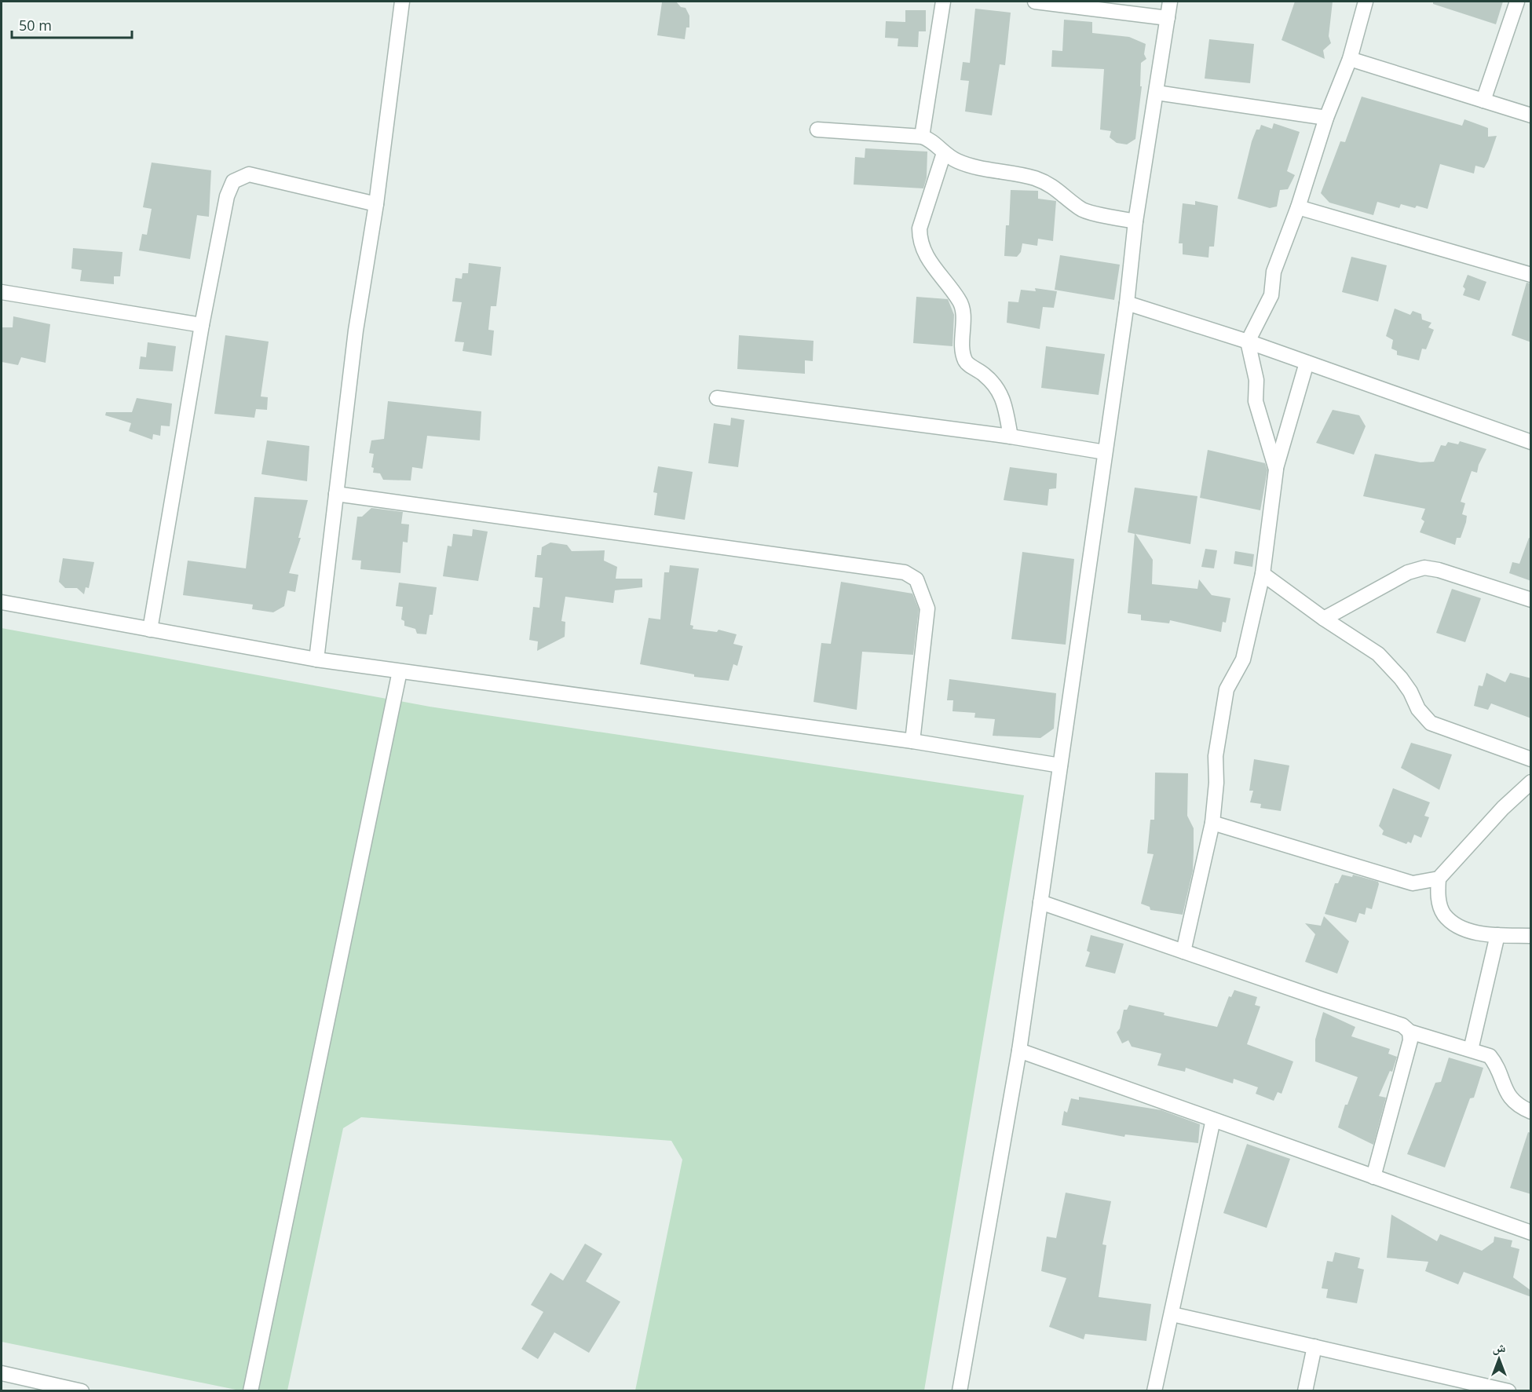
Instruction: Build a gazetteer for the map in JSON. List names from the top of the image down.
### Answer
{
  "scale_bar": "50 m",
  "north": "top"
}
